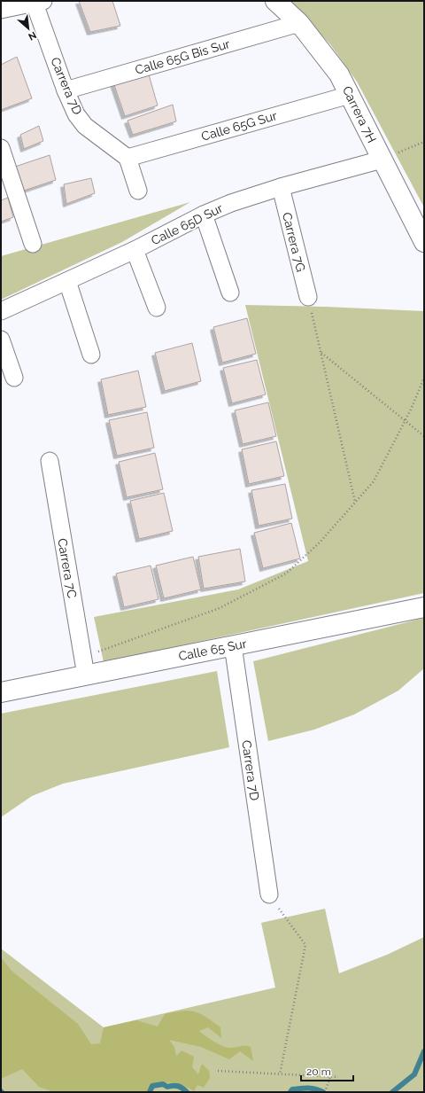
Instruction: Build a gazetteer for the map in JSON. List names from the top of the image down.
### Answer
{
  "streets": {
    "street": [
      "Calle 65G Bis Sur",
      "Carrera 7D",
      "Carrera 7H",
      "Calle 65G Sur",
      "Calle 65D Sur",
      "Carrera 7G",
      "Carrera 7C",
      "Calle 65 Sur"
    ]
  },
  "crossings": [
    ["Calle 65G Bis Sur", "Carrera 7D"],
    ["Calle 65G Bis Sur", "Carrera 7H"],
    ["Carrera 7D", "Calle 65G Sur"],
    ["Carrera 7D", "Calle 65 Sur"],
    ["Carrera 7H", "Calle 65G Sur"],
    ["Carrera 7H", "Calle 65D Sur"],
    ["Calle 65D Sur", "Carrera 7G"],
    ["Carrera 7C", "Calle 65 Sur"]
  ],
  "scale_bar": "20 m",
  "north": "bottom right"
}
